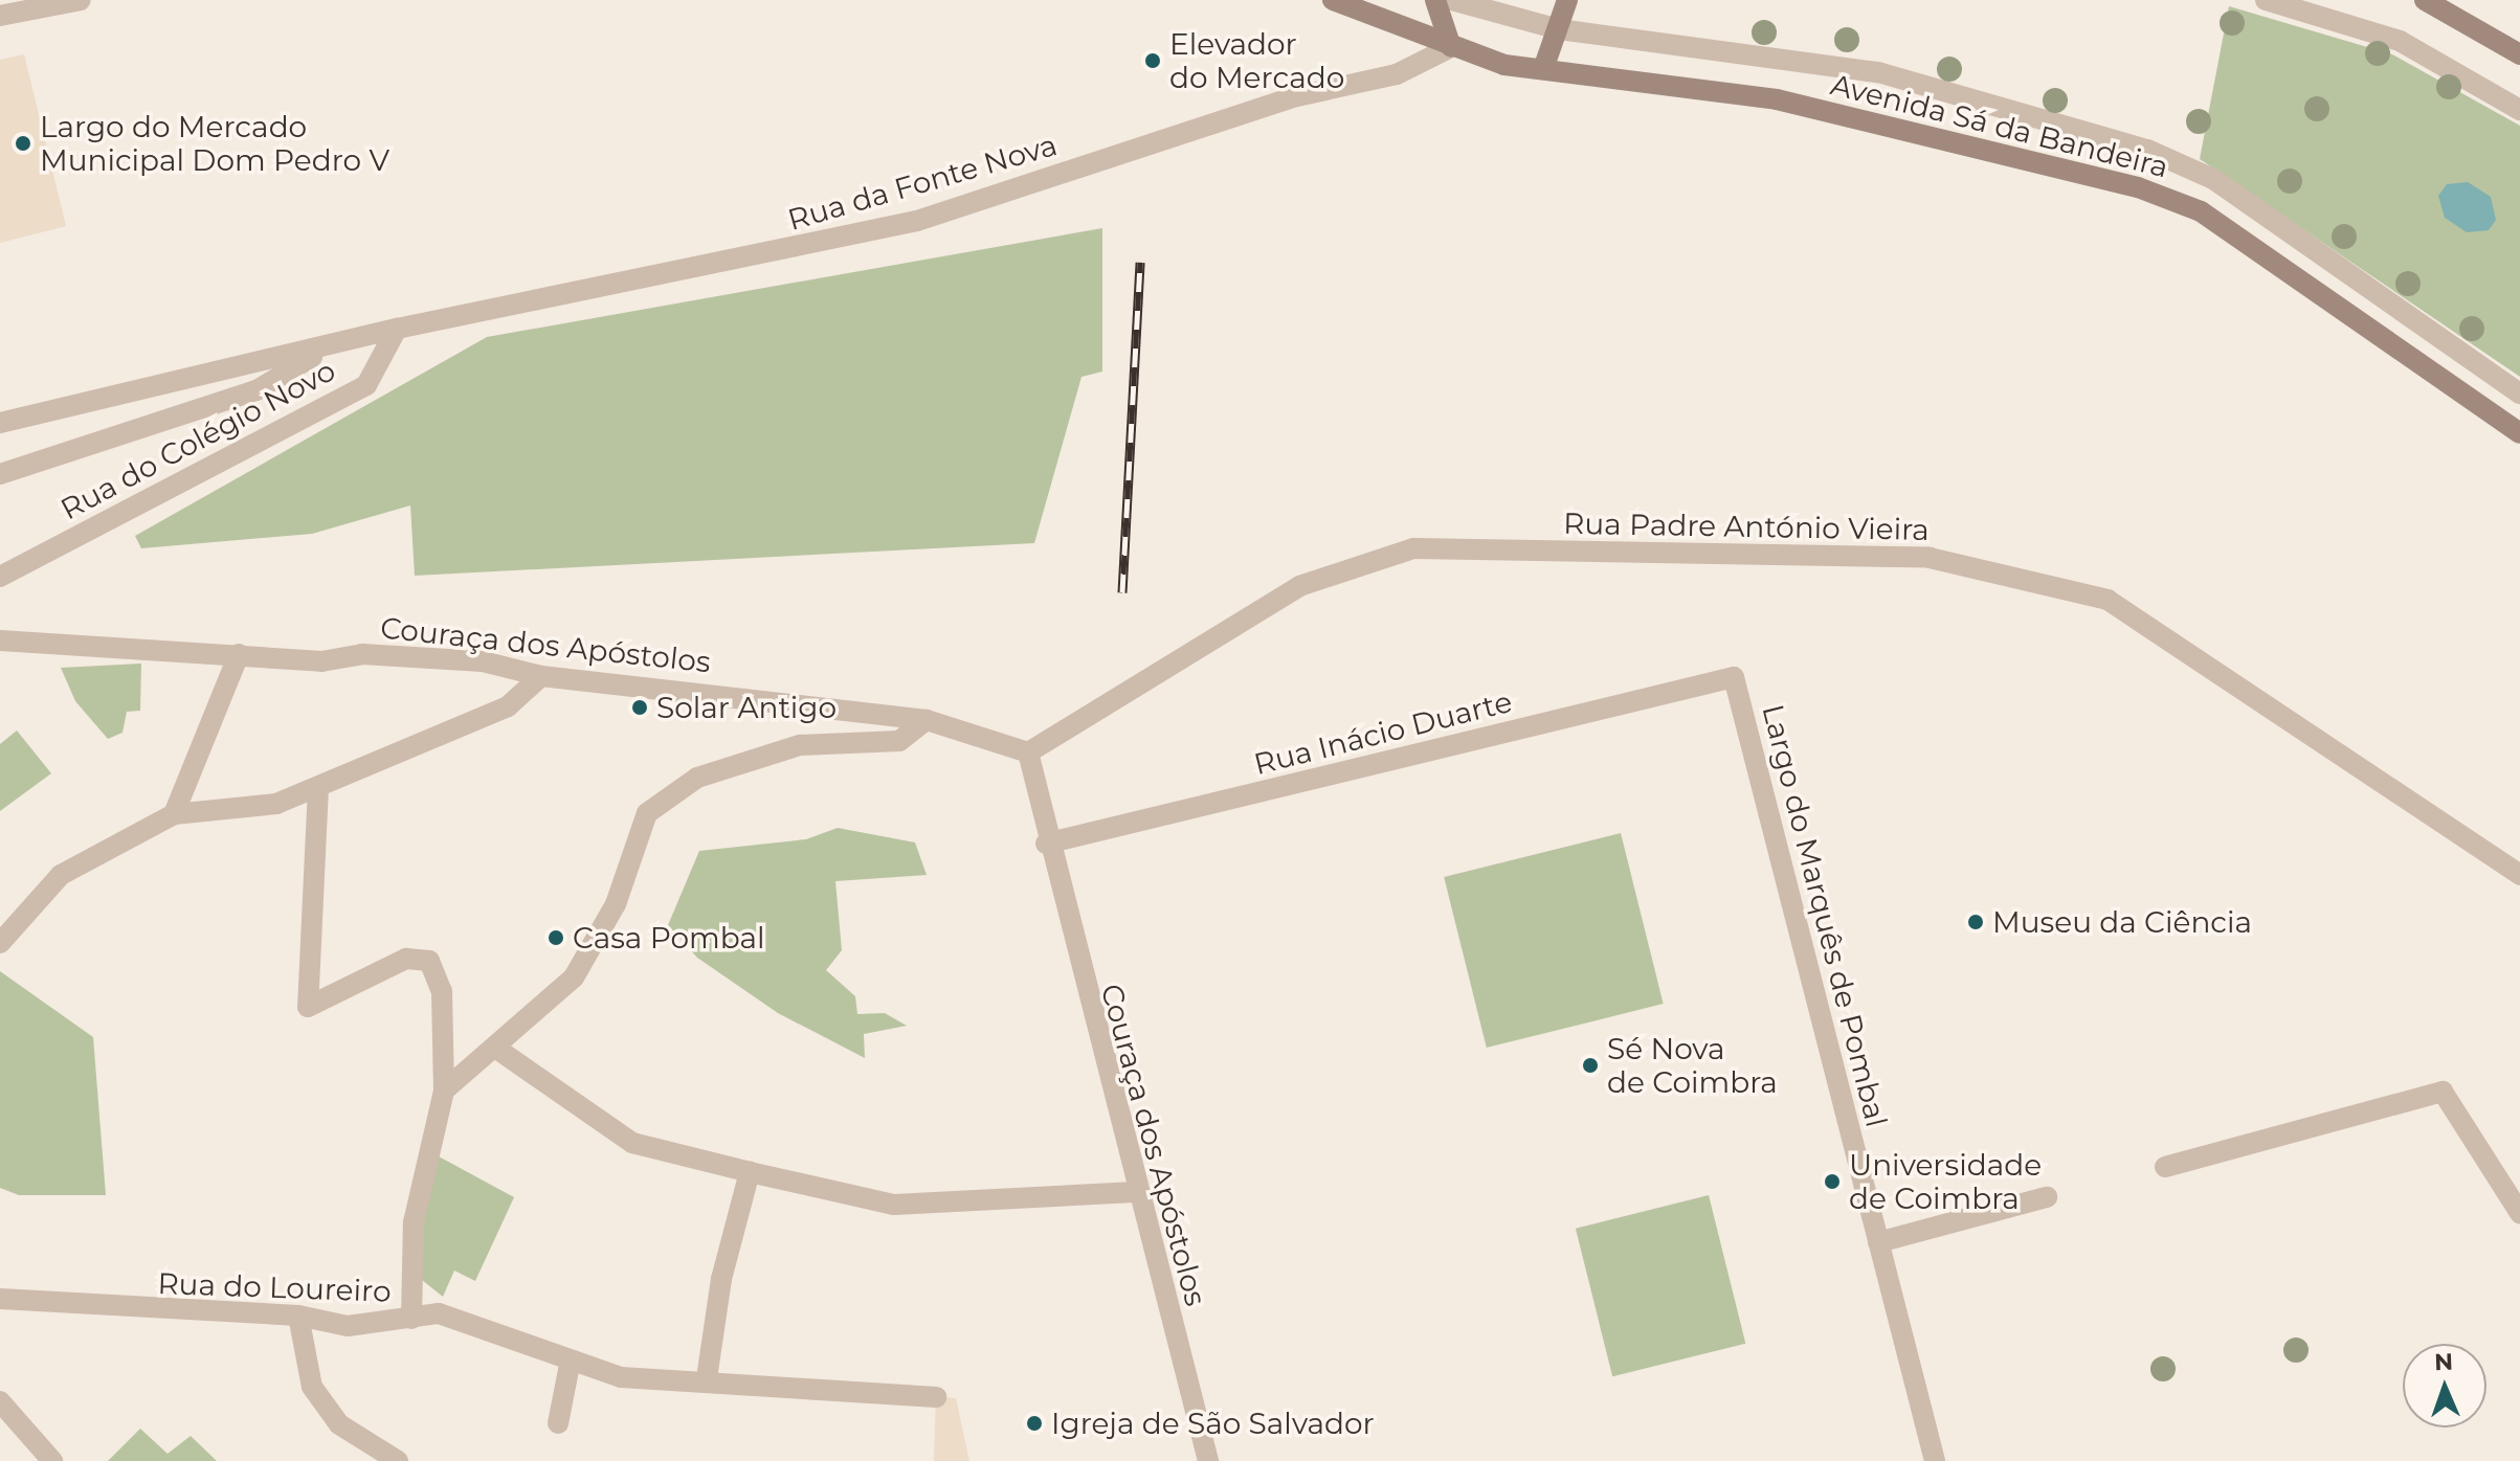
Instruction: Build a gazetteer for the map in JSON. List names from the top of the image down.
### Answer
{
  "streets": {
    "main road": ["Avenida Sá da Bandeira"],
    "street": [
      "Rua da Fonte Nova",
      "Rua do Colégio Novo",
      "Rua Padre António Vieira",
      "Couraça dos Apóstolos",
      "Rua Inácio Duarte",
      "Largo do Marquês de Pombal",
      "Rua do Loureiro"
    ]
  },
  "crossings": [
    ["Avenida Sá da Bandeira", "Rua da Fonte Nova"],
    ["Rua da Fonte Nova", "Rua do Colégio Novo"],
    ["Rua Padre António Vieira", "Couraça dos Apóstolos"],
    ["Couraça dos Apóstolos", "Rua Inácio Duarte"],
    ["Rua Inácio Duarte", "Largo do Marquês de Pombal"]
  ],
  "places": [
    "Elevador do Mercado",
    "Largo do Mercado Municipal Dom Pedro V",
    "Solar Antigo",
    "Museu da Ciência",
    "Casa Pombal",
    "Sé Nova de Coimbra",
    "Universidade de Coimbra",
    "Igreja de São Salvador"
  ],
  "north": "top"
}
